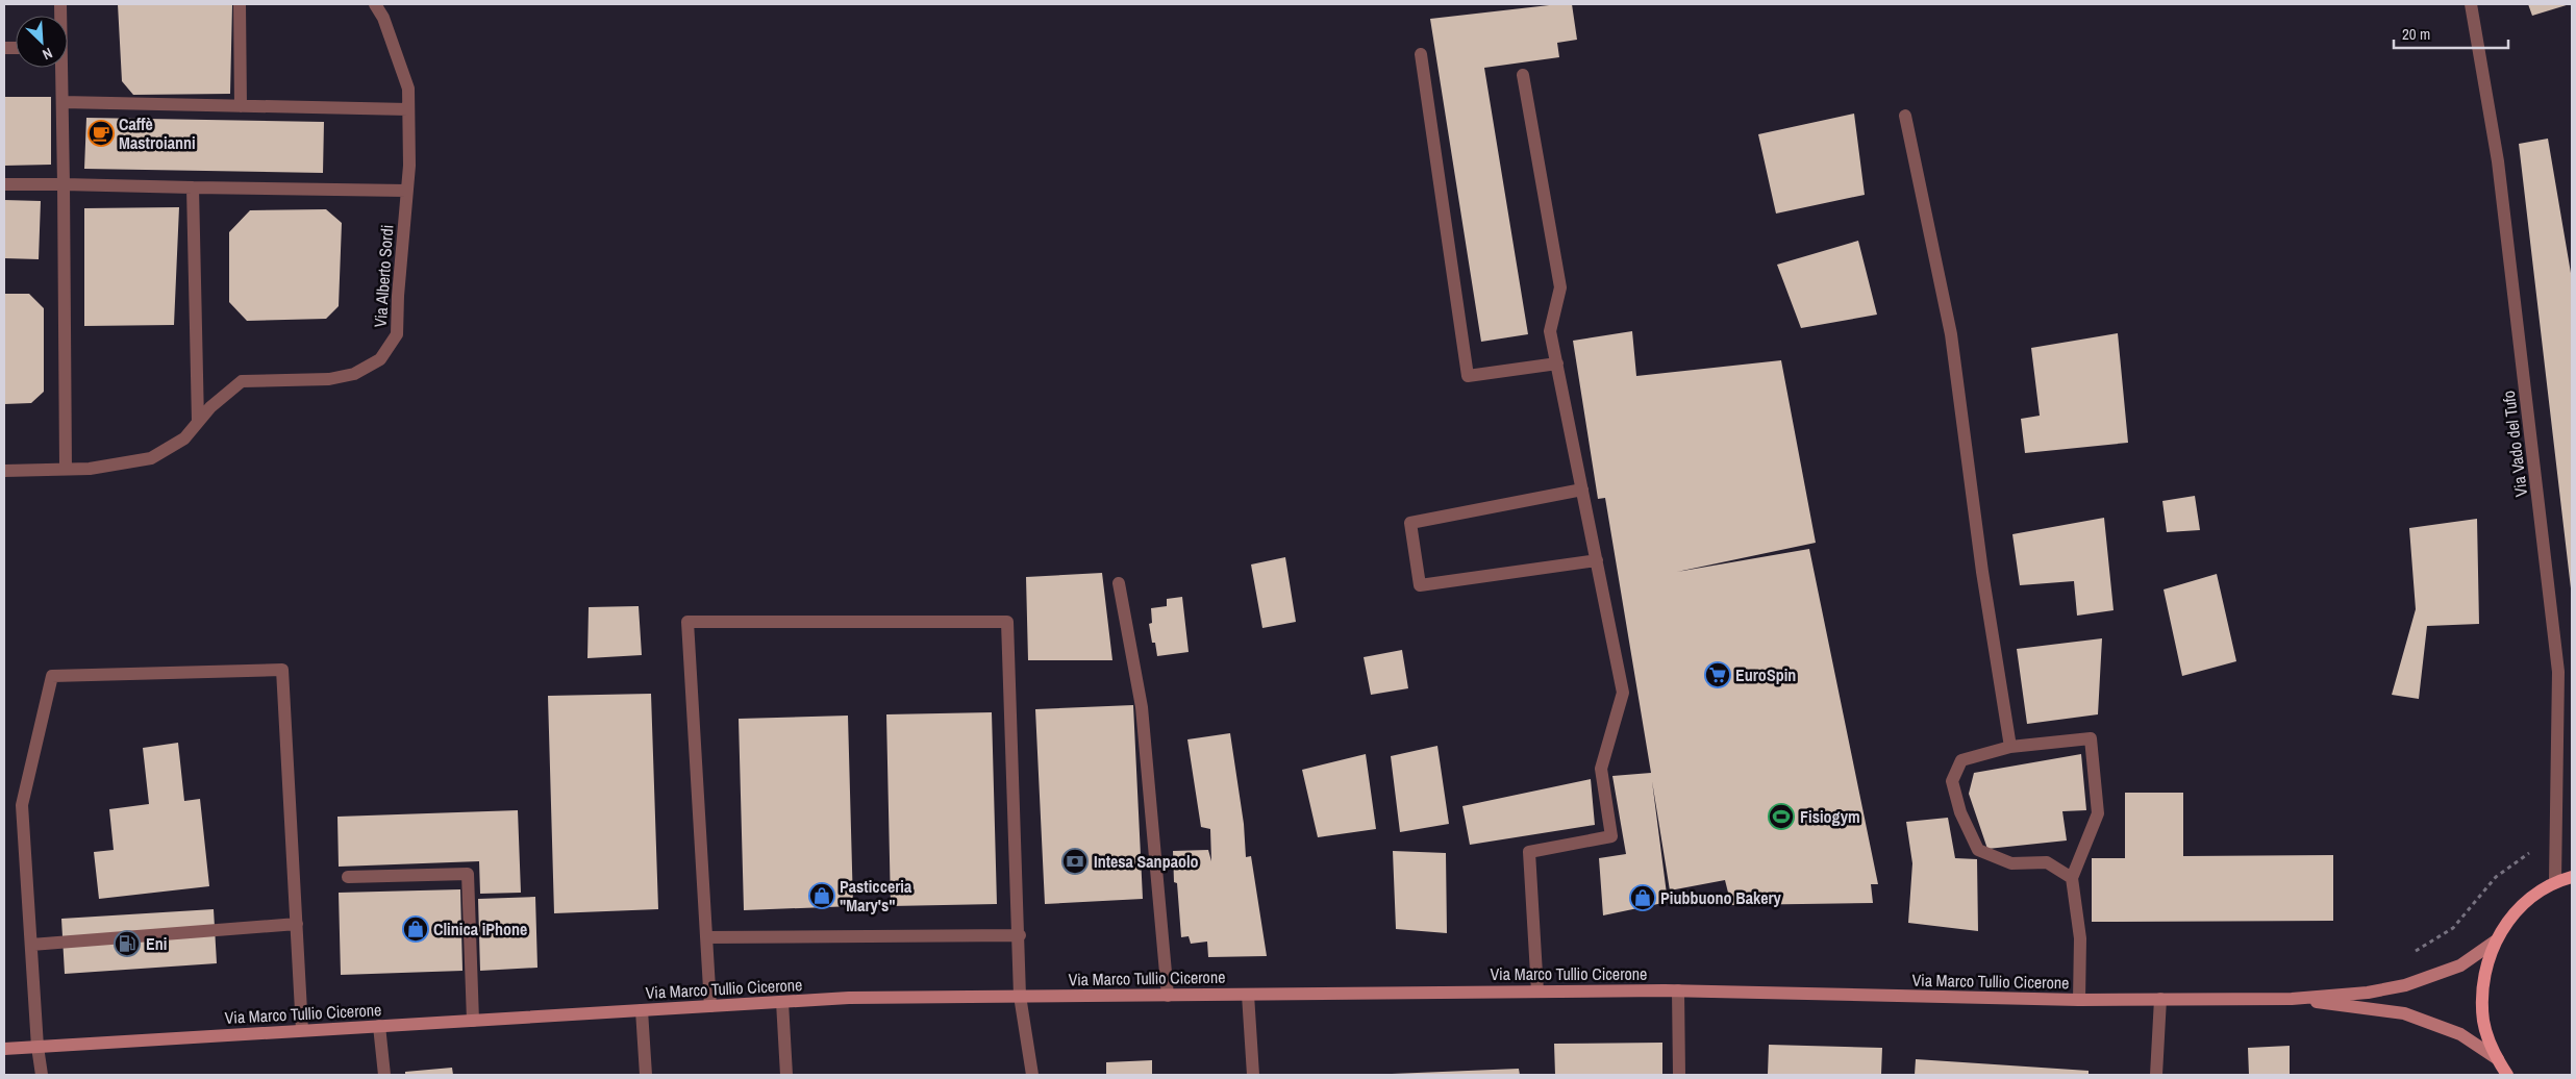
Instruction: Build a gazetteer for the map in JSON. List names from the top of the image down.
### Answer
{
  "streets": {
    "main road": ["Via Marco Tullio Cicerone"],
    "street": ["Via Alberto Sordi", "Via Vado del Tufo"]
  },
  "places": {
    "cafe": ["Caffè Mastroianni"],
    "supermarket": ["EuroSpin"],
    "sports": ["Fisiogym"],
    "bank": ["Intesa Sanpaolo"],
    "shop": ["Pasticceria \"Mary's\"", "Piubbuono Bakery", "Clinica iPhone"],
    "fuel station": ["Eni"]
  },
  "scale_bar": "20 m",
  "north": "bottom right"
}
